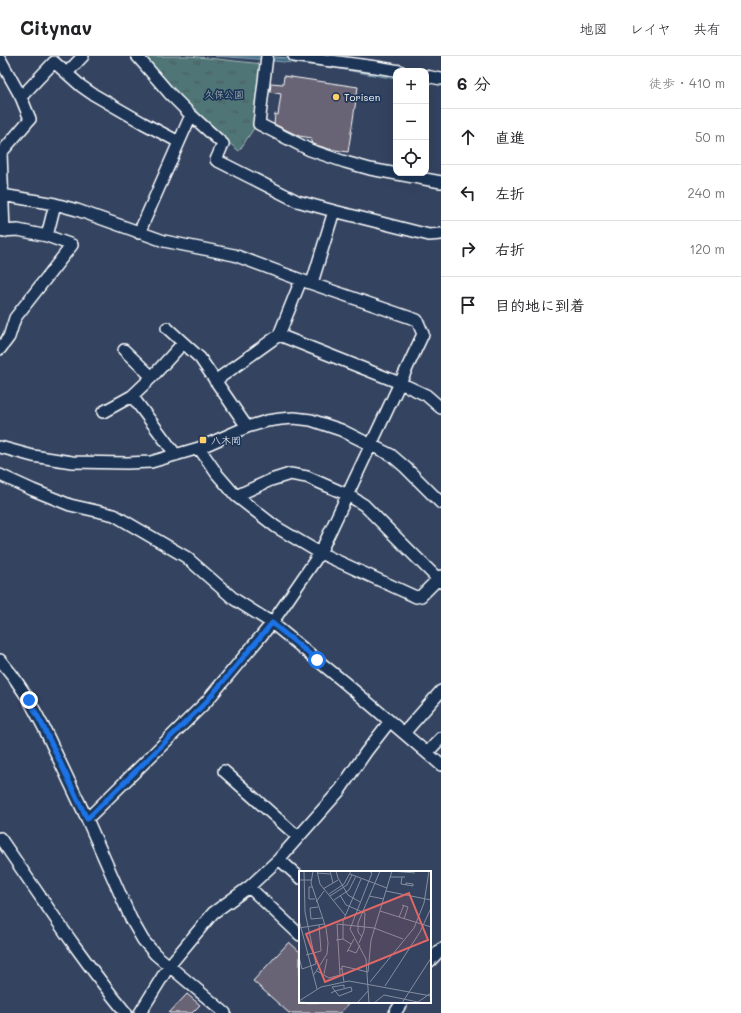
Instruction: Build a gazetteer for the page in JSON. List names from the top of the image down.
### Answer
{
  "parks": ["久保公園"],
  "places": {
    "other": ["Torisen"],
    "transit": ["八木岡"]
  },
  "page": {
    "header": "Citynav",
    "nav": ["地図", "レイヤ", "共有"],
    "heading": ["6 分", "徒歩 · 410 m"],
    "map_buttons": ["+", "−"],
    "list": [
      ["直進", "50 m"],
      ["左折", "240 m"],
      ["右折", "120 m"],
      "目的地に到着"
    ]
  }
}
